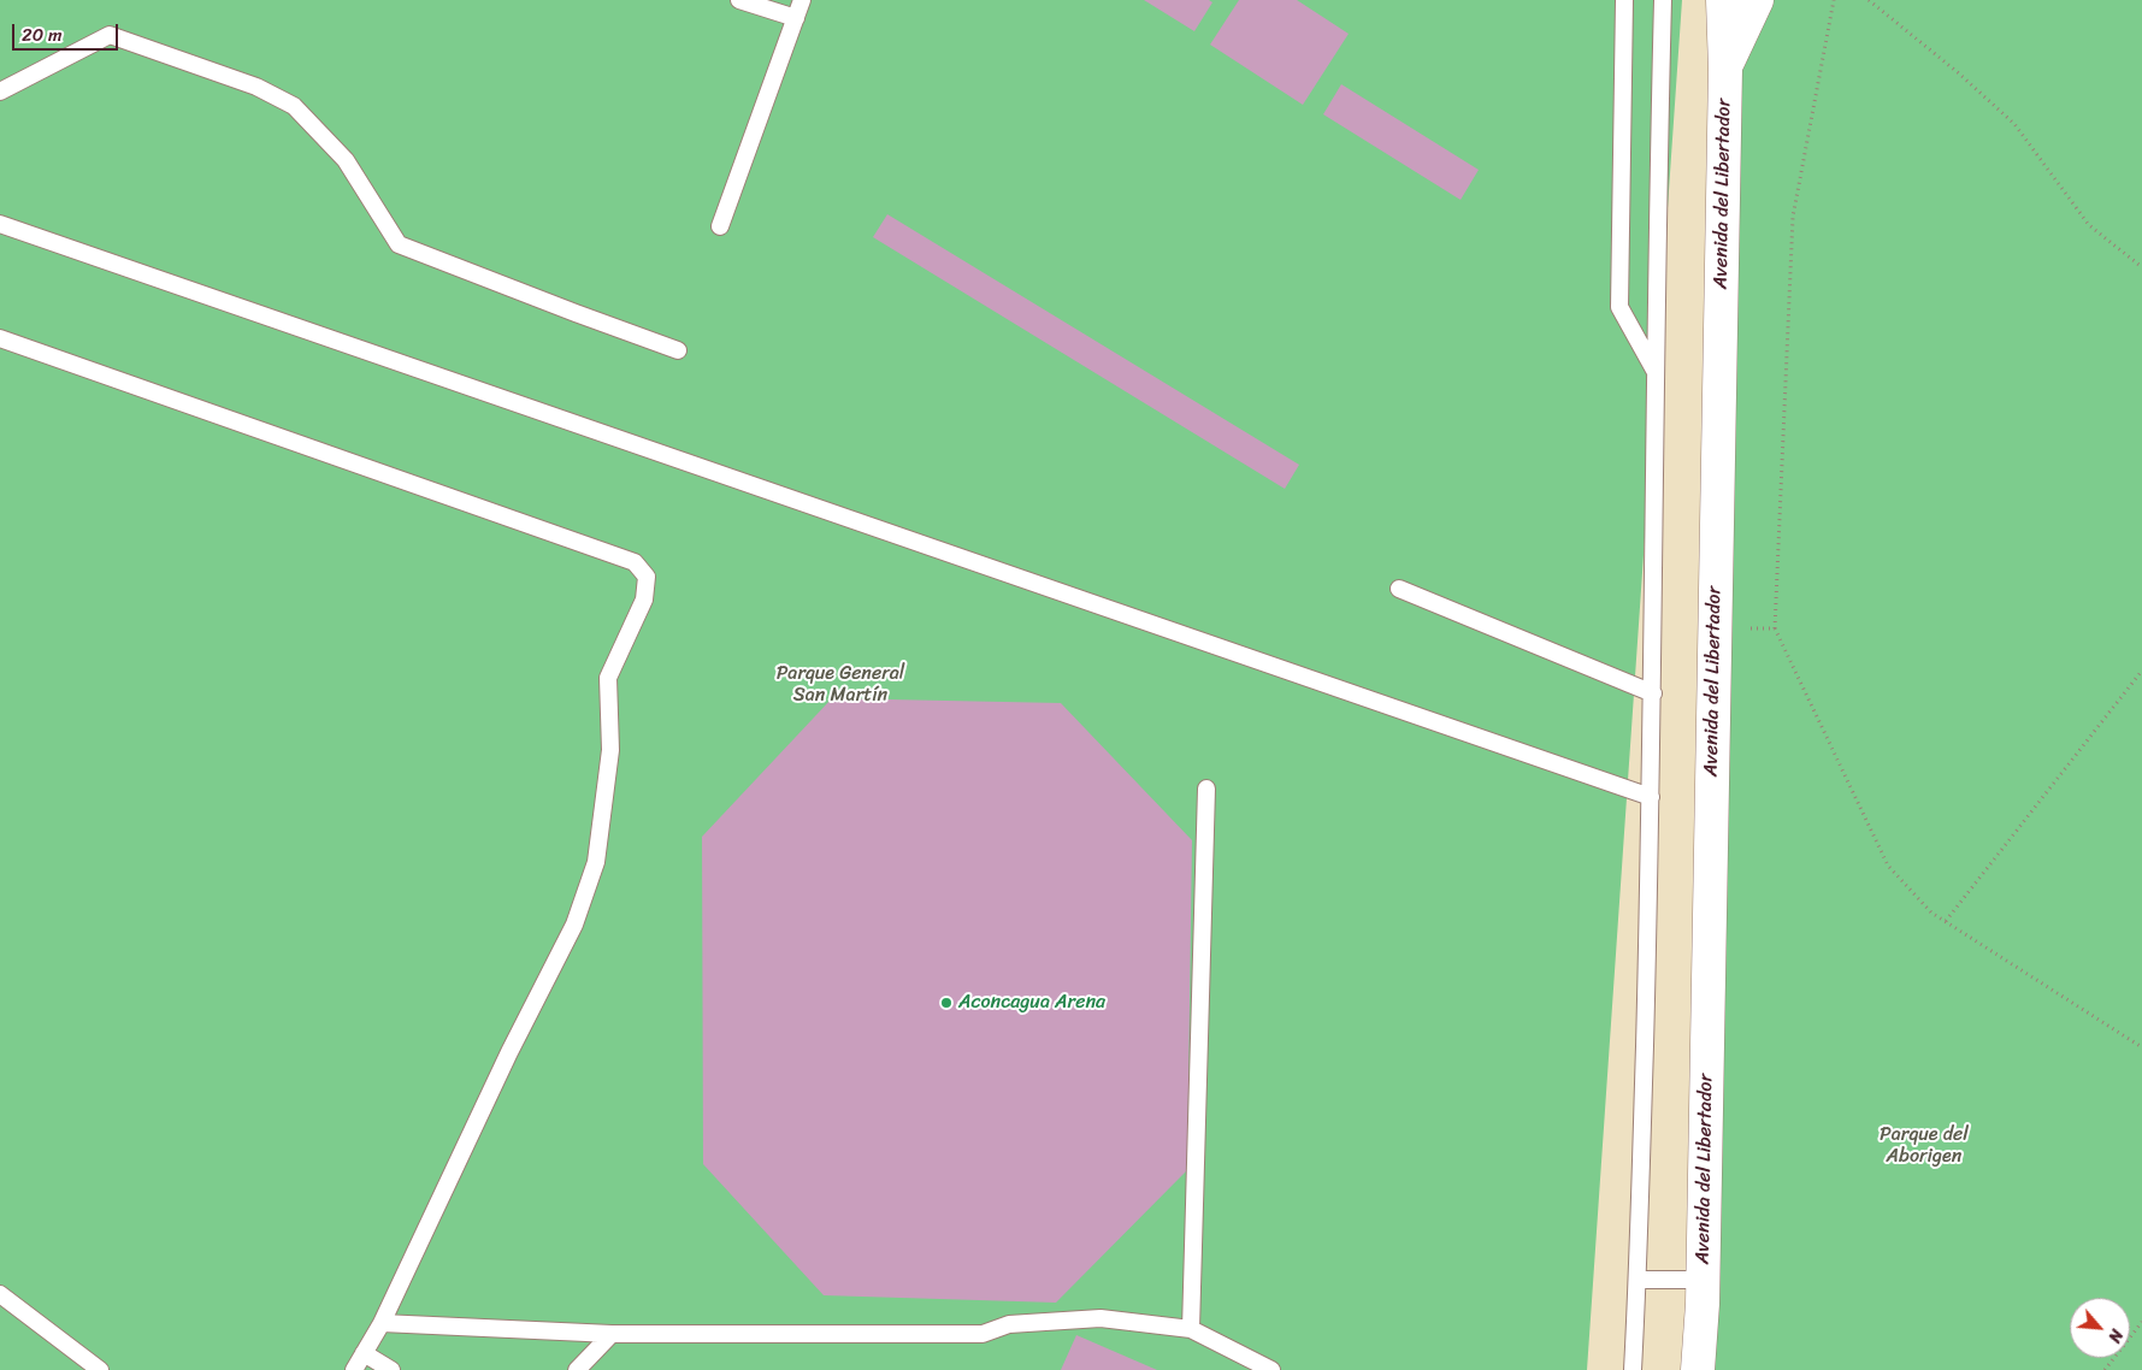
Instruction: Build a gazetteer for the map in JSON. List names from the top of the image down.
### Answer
{
  "streets": {
    "main road": ["Avenida del Libertador"]
  },
  "parks": ["Parque General San Martín", "Parque del Aborigen"],
  "places": ["Aconcagua Arena"],
  "scale_bar": "20 m",
  "north": "bottom right"
}
